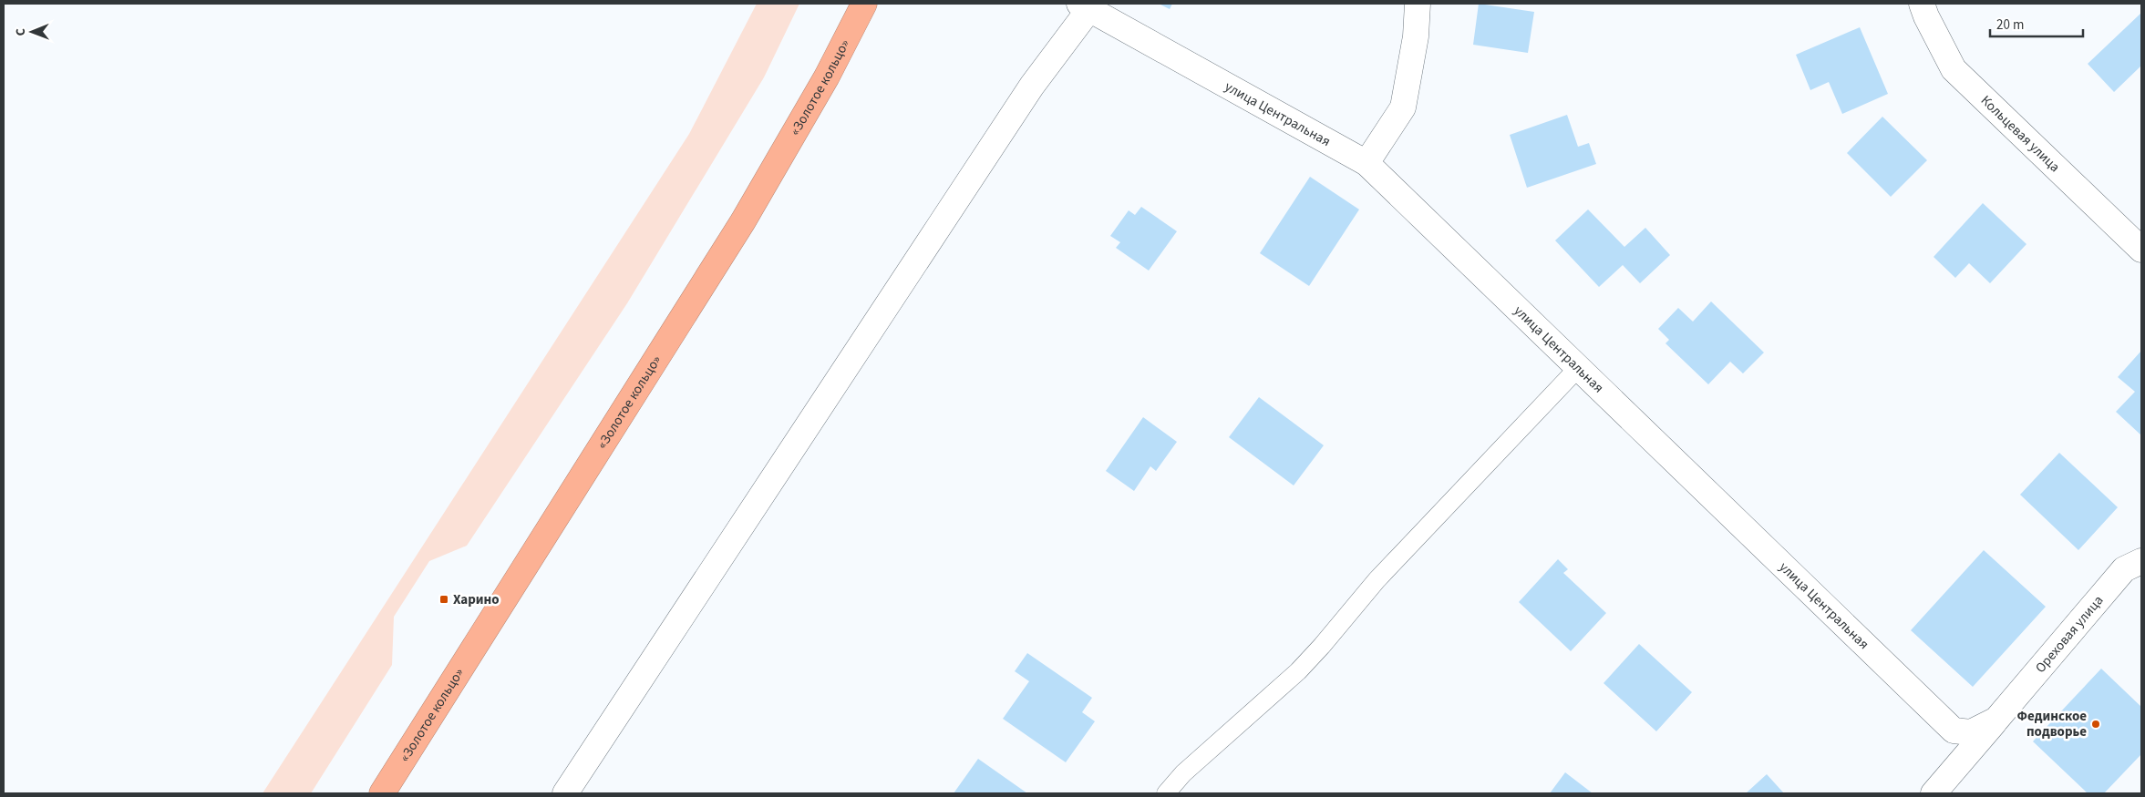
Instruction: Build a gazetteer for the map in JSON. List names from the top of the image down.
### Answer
{
  "streets": {
    "highway": ["«Золотое кольцо»"],
    "street": ["улица Центральная", "Кольцевая улица", "Ореховая улица"]
  },
  "crossings": [
    ["улица Центральная", "Ореховая улица"]
  ],
  "places": {
    "transit": ["Харино"],
    "other": ["Фединское подворье"]
  },
  "scale_bar": "20 m",
  "north": "left"
}
